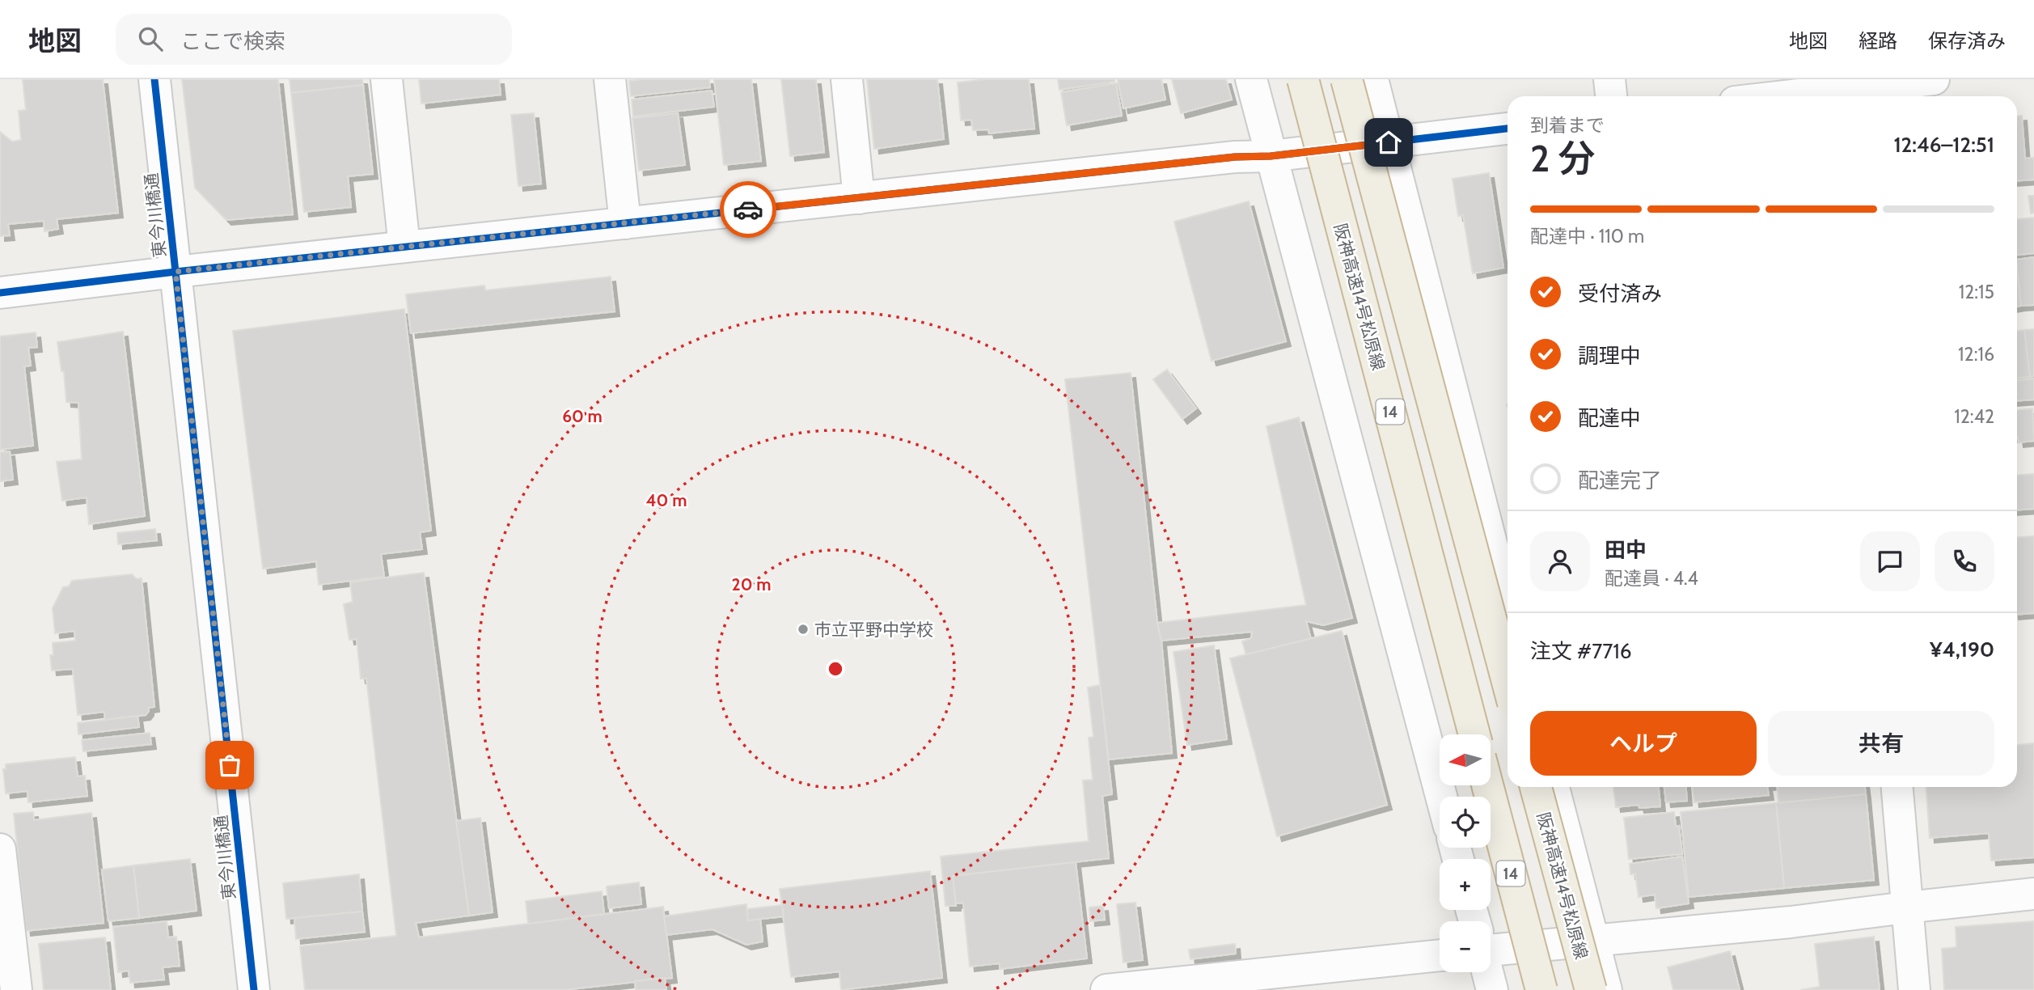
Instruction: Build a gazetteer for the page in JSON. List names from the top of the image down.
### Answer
{
  "streets": {
    "highway": ["阪神高速14号松原線", "14"],
    "street": ["東今川橋通"]
  },
  "places": ["市立平野中学校"],
  "north": "left",
  "page": {
    "header": "地図",
    "search": "ここで検索",
    "nav": ["地図", "経路", "保存済み"],
    "heading": ["2 分", "到着まで", "12:46–12:51"],
    "panel": [
      "田中",
      "配達員 · 4.4",
      "注文 #7716",
      "¥4,190"
    ],
    "bar": "配達中 · 110 m",
    "list": [
      ["受付済み", "12:15"],
      ["調理中", "12:16"],
      ["配達中", "12:42"],
      "配達完了"
    ],
    "buttons": ["ヘルプ", "共有"],
    "map_buttons": ["+", "−"]
  },
  "rings": ["60 m", "40 m", "20 m"]
}
